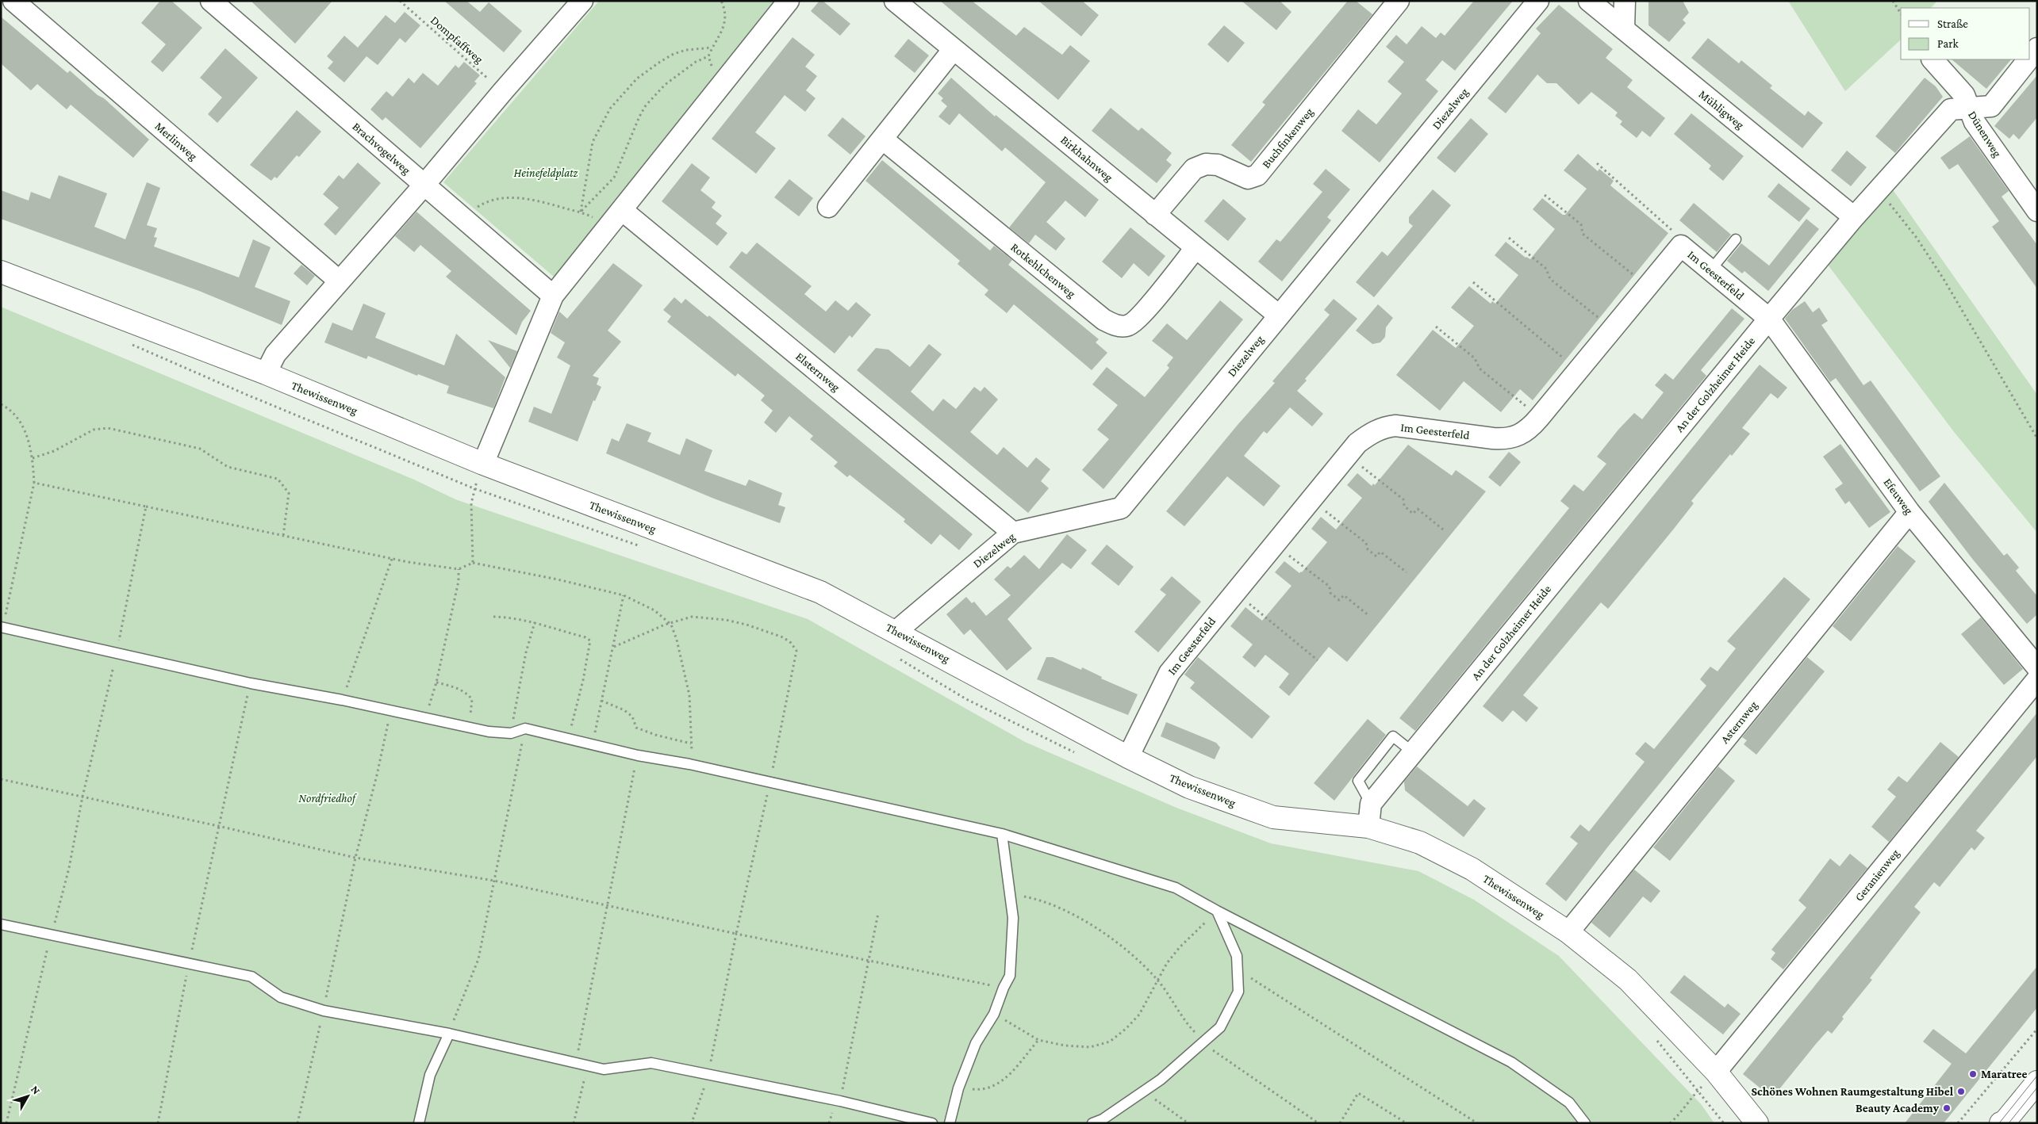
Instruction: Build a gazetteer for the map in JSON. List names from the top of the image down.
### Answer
{
  "streets": {
    "street": [
      "Diezelweg",
      "Mühligweg",
      "Dünenweg",
      "Buchfinkenweg",
      "Merlinweg",
      "Brachvogelweg",
      "Birkhahnweg",
      "Rotkehlchenweg",
      "Im Geesterfeld",
      "Elsternweg",
      "An der Golzheimer Heide",
      "Thewissenweg",
      "Efeuweg",
      "Asternweg",
      "Geranienweg"
    ],
    "path": ["Dompfaffweg"]
  },
  "crossings": [
    ["Diezelweg", "Birkhahnweg"],
    ["Diezelweg", "Elsternweg"],
    ["Diezelweg", "Thewissenweg"],
    ["Mühligweg", "An der Golzheimer Heide"],
    ["Dünenweg", "An der Golzheimer Heide"],
    ["Buchfinkenweg", "Birkhahnweg"],
    ["Birkhahnweg", "Rotkehlchenweg"],
    ["Im Geesterfeld", "An der Golzheimer Heide"],
    ["Im Geesterfeld", "Thewissenweg"],
    ["Im Geesterfeld", "Efeuweg"],
    ["An der Golzheimer Heide", "Thewissenweg"],
    ["An der Golzheimer Heide", "Efeuweg"],
    ["Thewissenweg", "Asternweg"],
    ["Thewissenweg", "Geranienweg"],
    ["Efeuweg", "Asternweg"]
  ],
  "parks": ["Heinefeldplatz", "Nordfriedhof"],
  "places": ["Maratree", "Schönes Wohnen Raumgestaltung Hibel", "Beauty Academy"],
  "legend": ["Straße", "Park"],
  "north": "top right"
}
